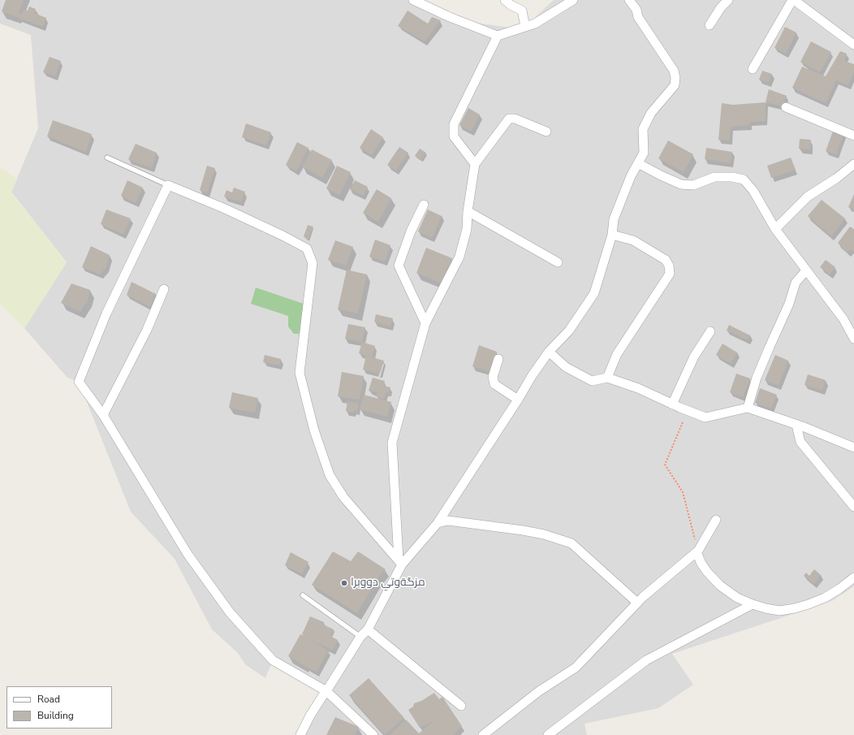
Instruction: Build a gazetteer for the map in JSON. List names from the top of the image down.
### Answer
{
  "places": ["مزگةوتي دووبرا"],
  "legend": ["Road", "Building"]
}
